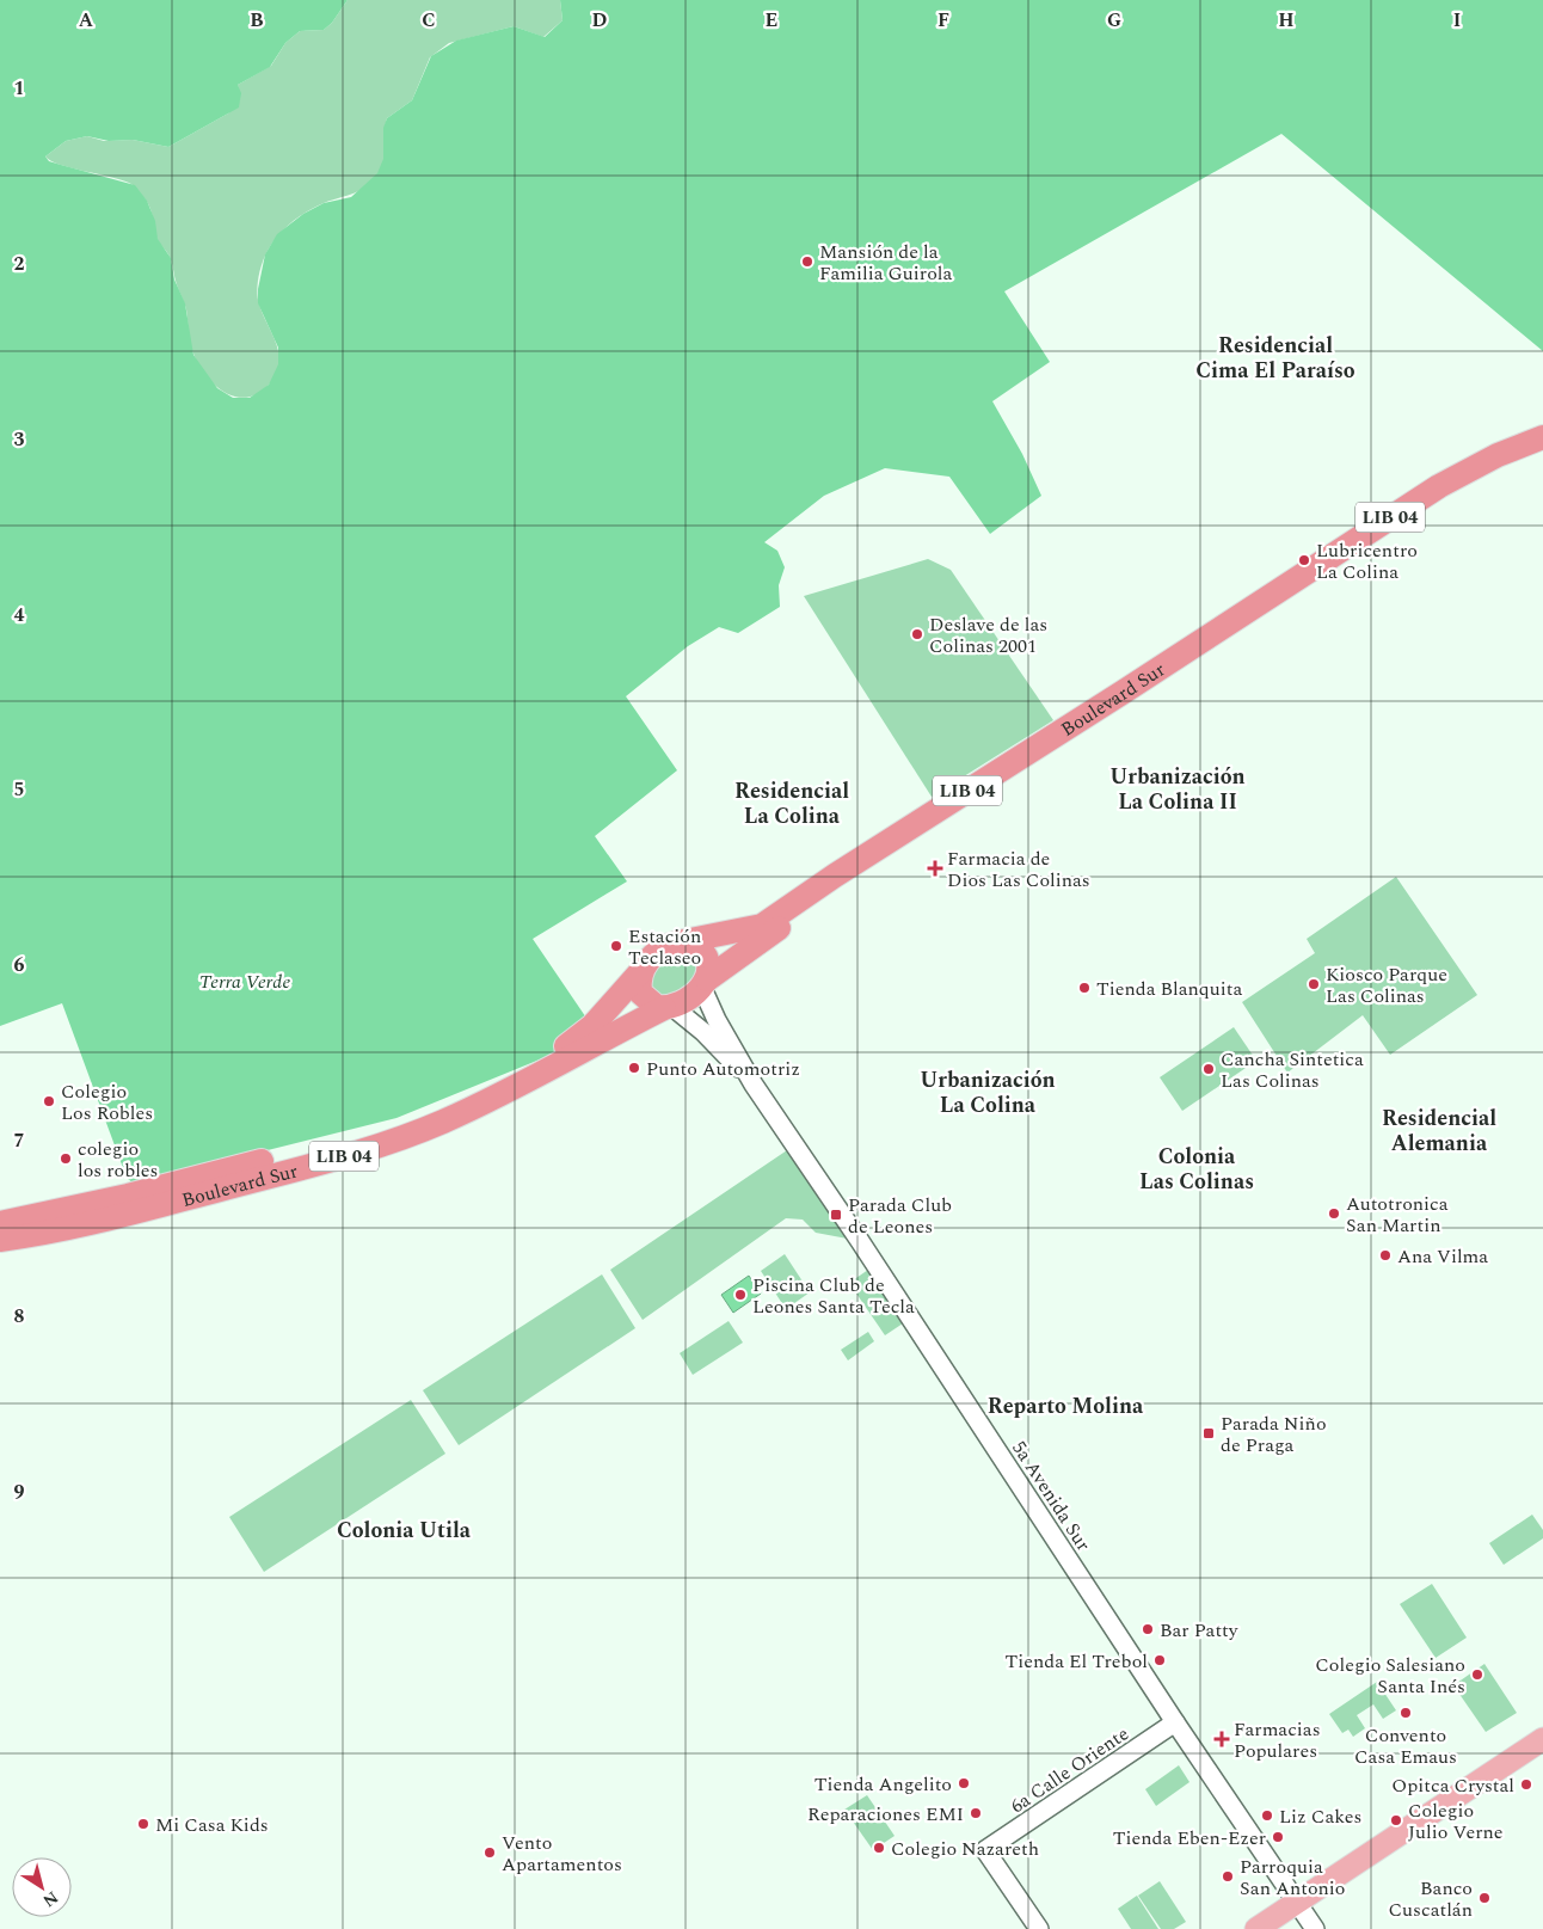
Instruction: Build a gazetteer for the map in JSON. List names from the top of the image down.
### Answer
{
  "streets": {
    "highway": ["LIB 04", "Boulevard Sur"],
    "street": ["5a Avenida Sur", "6a Calle Oriente"]
  },
  "crossings": [
    ["LIB 04", "Boulevard Sur"],
    ["LIB 04", "5a Avenida Sur"],
    ["Boulevard Sur", "5a Avenida Sur"],
    ["5a Avenida Sur", "6a Calle Oriente"]
  ],
  "districts": [
    "Residencial Cima El Paraíso",
    "Urbanización La Colina II",
    "Residencial La Colina",
    "Urbanización La Colina",
    "Residencial Alemania",
    "Colonia Las Colinas",
    "Reparto Molina",
    "Colonia Utila"
  ],
  "parks": ["Terra Verde"],
  "places": {
    "other": [
      "Mansión de la Familia Guirola",
      "Lubricentro La Colina",
      "Deslave de las Colinas 2001",
      "Estación Teclaseo",
      "Kiosco Parque Las Colinas",
      "Tienda Blanquita",
      "Punto Automotriz",
      "Cancha Sintetica Las Colinas",
      "Colegio Los Robles",
      "colegio los robles",
      "Autotronica San Martin",
      "Ana Vilma",
      "Piscina Club de Leones Santa Tecla",
      "Bar Patty",
      "Tienda El Trebol",
      "Colegio Salesiano Santa Inés",
      "Convento Casa Emaus",
      "Tienda Angelito",
      "Opitca Crystal",
      "Reparaciones EMI",
      "Liz Cakes",
      "Colegio Julio Verne",
      "Mi Casa Kids",
      "Tienda Eben-Ezer",
      "Colegio Nazareth",
      "Vento Apartamentos",
      "Parroquia San Antonio",
      "Banco Cuscatlán"
    ],
    "health": ["Farmacia de Dios Las Colinas", "Farmacias Populares"],
    "transit": ["Parada Club de Leones", "Parada Niño de Praga"]
  },
  "north": "bottom right",
  "grid": {
    "columns": [
      "A",
      "B",
      "C",
      "D",
      "E",
      "F",
      "G",
      "H",
      "I"
    ],
    "rows": [
      "1",
      "2",
      "3",
      "4",
      "5",
      "6",
      "7",
      "8",
      "9"
    ]
  }
}
